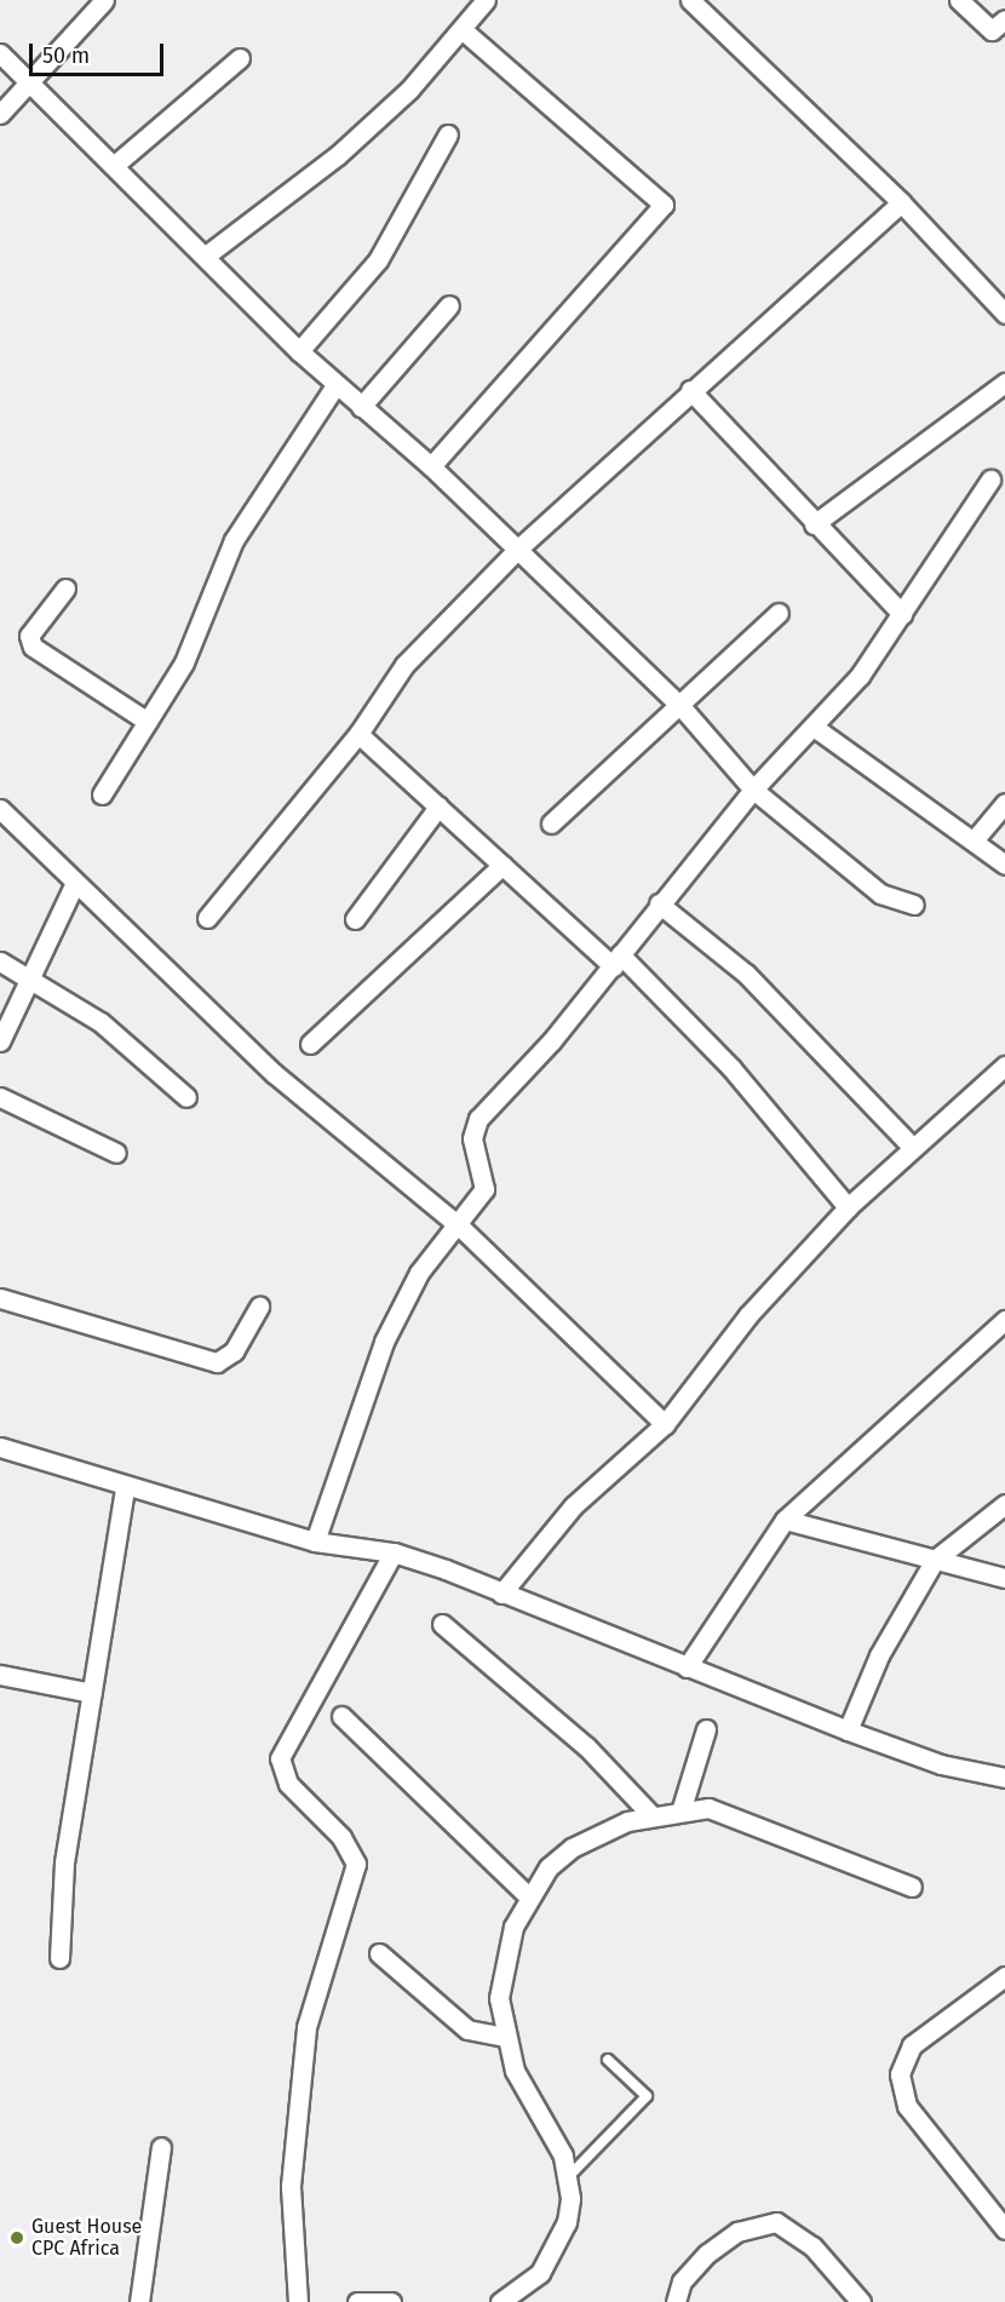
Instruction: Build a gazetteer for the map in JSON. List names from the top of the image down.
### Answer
{
  "places": ["Guest House CPC Africa"],
  "scale_bar": "50 m"
}
